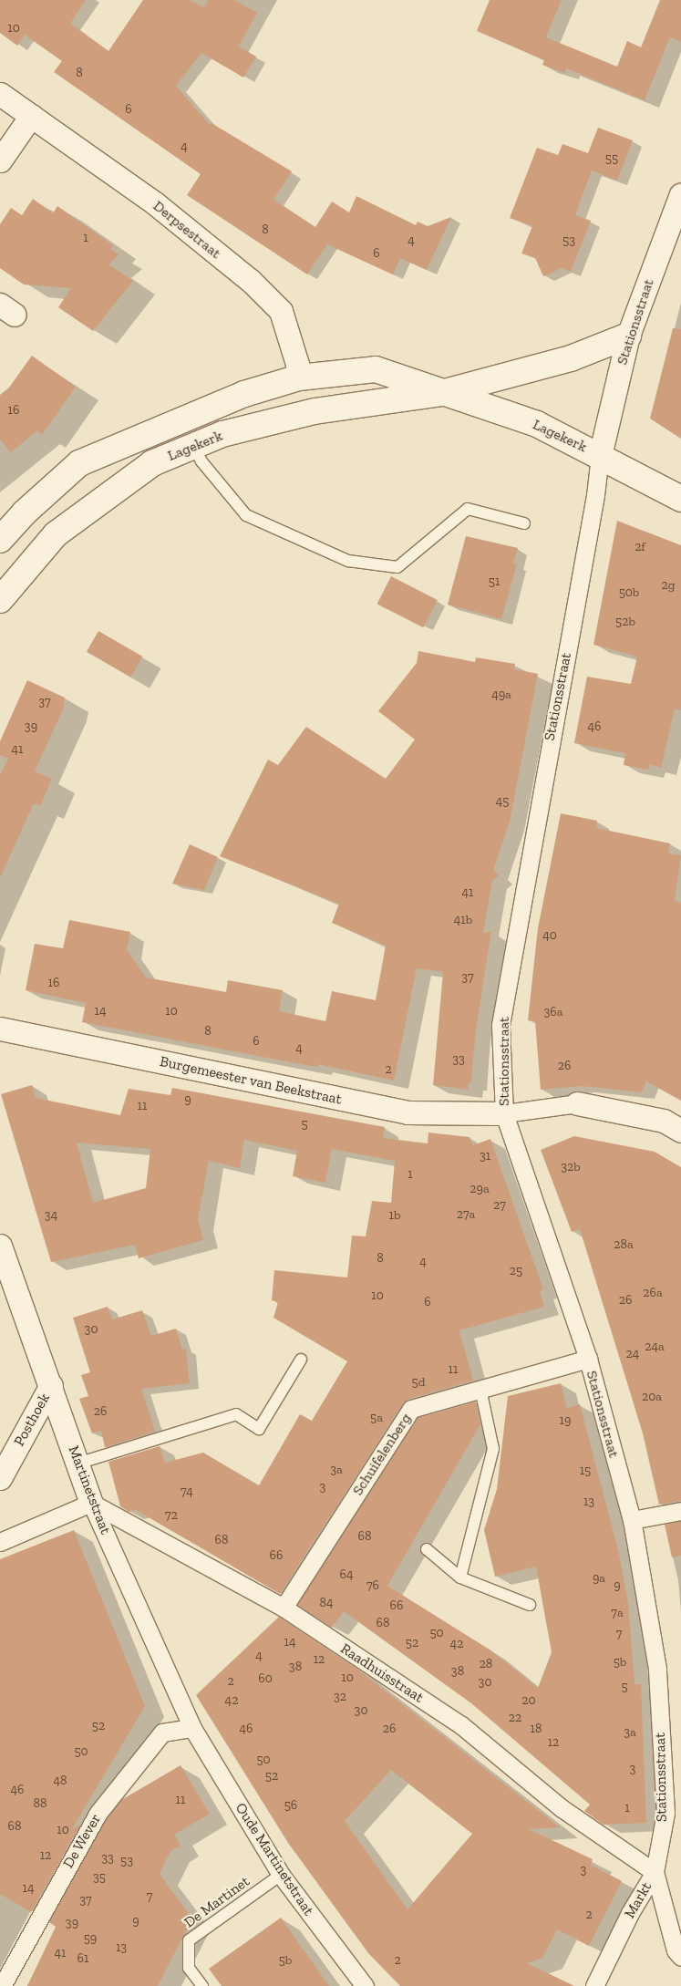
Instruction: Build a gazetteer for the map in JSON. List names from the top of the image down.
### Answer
{
  "streets": {
    "street": [
      "Derpsestraat",
      "Stationsstraat",
      "Lagekerk",
      "Burgemeester van Beekstraat",
      "Posthoek",
      "Schuifelenberg",
      "Martinetstraat",
      "Raadhuisstraat",
      "De Wever",
      "Oude Martinetstraat",
      "Markt"
    ],
    "lane": ["De Martinet"]
  },
  "crossings": [
    ["Derpsestraat", "Lagekerk"],
    ["Stationsstraat", "Lagekerk"],
    ["Stationsstraat", "Burgemeester van Beekstraat"],
    ["Stationsstraat", "Schuifelenberg"],
    ["Stationsstraat", "Raadhuisstraat"],
    ["Stationsstraat", "Markt"],
    ["Posthoek", "Martinetstraat"],
    ["Schuifelenberg", "Raadhuisstraat"],
    ["Martinetstraat", "Raadhuisstraat"],
    ["Martinetstraat", "De Wever"],
    ["Martinetstraat", "Oude Martinetstraat"],
    ["Raadhuisstraat", "Markt"],
    ["De Wever", "Oude Martinetstraat"],
    ["Oude Martinetstraat", "De Martinet"]
  ],
  "house_numbers": [
    "10",
    "8",
    "6",
    "4",
    "55",
    "8",
    "1",
    "4",
    "53",
    "6",
    "16",
    "2f",
    "51",
    "2g",
    "50b",
    "52b",
    "49a",
    "37",
    "39",
    "46",
    "41",
    "45",
    "41",
    "41b",
    "40",
    "37",
    "16",
    "14",
    "10",
    "36a",
    "8",
    "6",
    "4",
    "33",
    "26",
    "2",
    "9",
    "11",
    "5",
    "31",
    "32b",
    "1",
    "29a",
    "27",
    "27a",
    "34",
    "1b",
    "28a",
    "8",
    "4",
    "25",
    "26a",
    "10",
    "26",
    "6",
    "30",
    "24a",
    "24",
    "11",
    "5d",
    "20a",
    "26",
    "5a",
    "19",
    "3a",
    "15",
    "3",
    "74",
    "13",
    "72",
    "68",
    "68",
    "66",
    "64",
    "9a",
    "76",
    "9",
    "84",
    "66",
    "7a",
    "68",
    "50",
    "7",
    "14",
    "52",
    "42",
    "4",
    "12",
    "5b",
    "28",
    "38",
    "38",
    "10",
    "60",
    "2",
    "30",
    "5",
    "32",
    "42",
    "20",
    "30",
    "22",
    "52",
    "46",
    "26",
    "18",
    "3a",
    "12",
    "50",
    "50",
    "3",
    "52",
    "48",
    "46",
    "11",
    "88",
    "56",
    "1",
    "68",
    "10",
    "12",
    "33",
    "53",
    "3",
    "35",
    "14",
    "7",
    "37",
    "2",
    "9",
    "39",
    "59",
    "13",
    "41",
    "61",
    "5b",
    "2"
  ]
}
